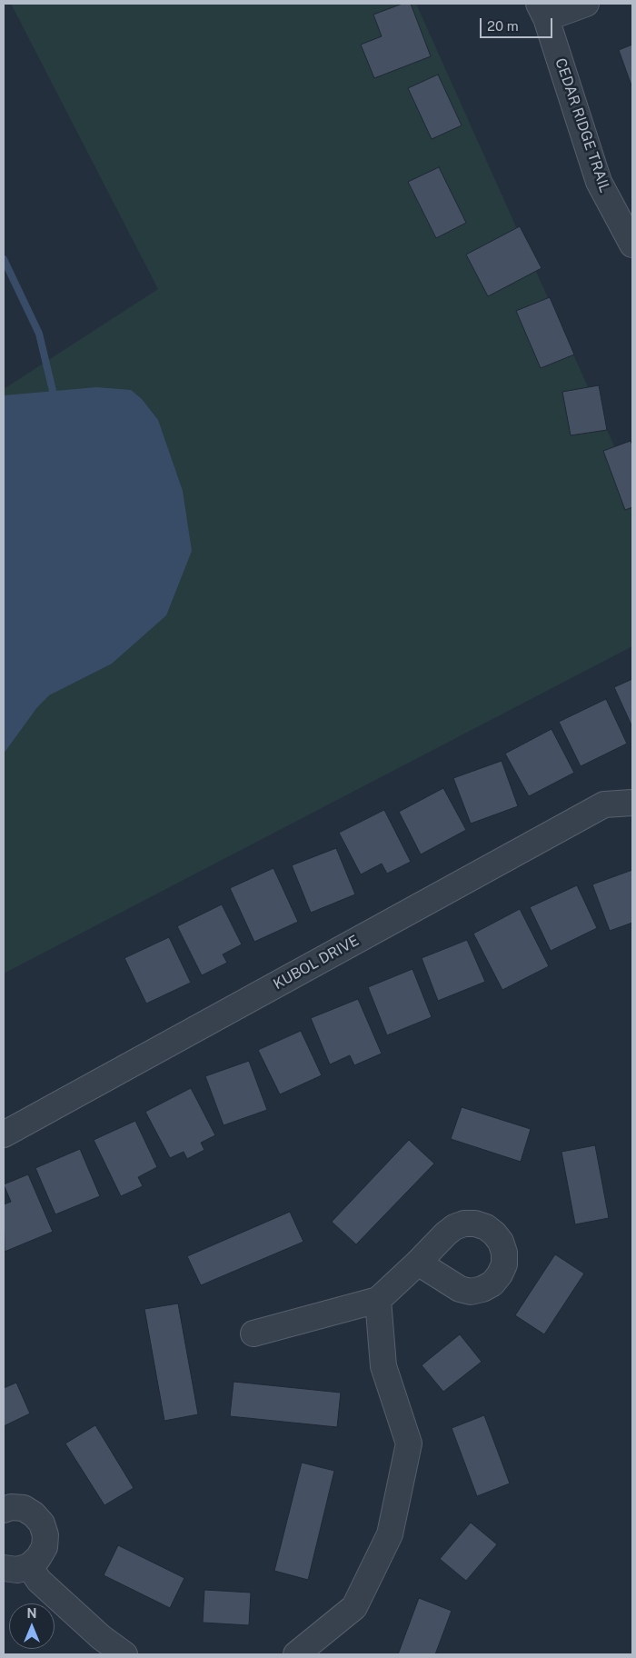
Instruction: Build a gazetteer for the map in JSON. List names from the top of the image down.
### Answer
{
  "streets": {
    "street": ["CEDAR RIDGE TRAIL", "KUBOL DRIVE"]
  },
  "scale_bar": "20 m",
  "north": "top"
}
